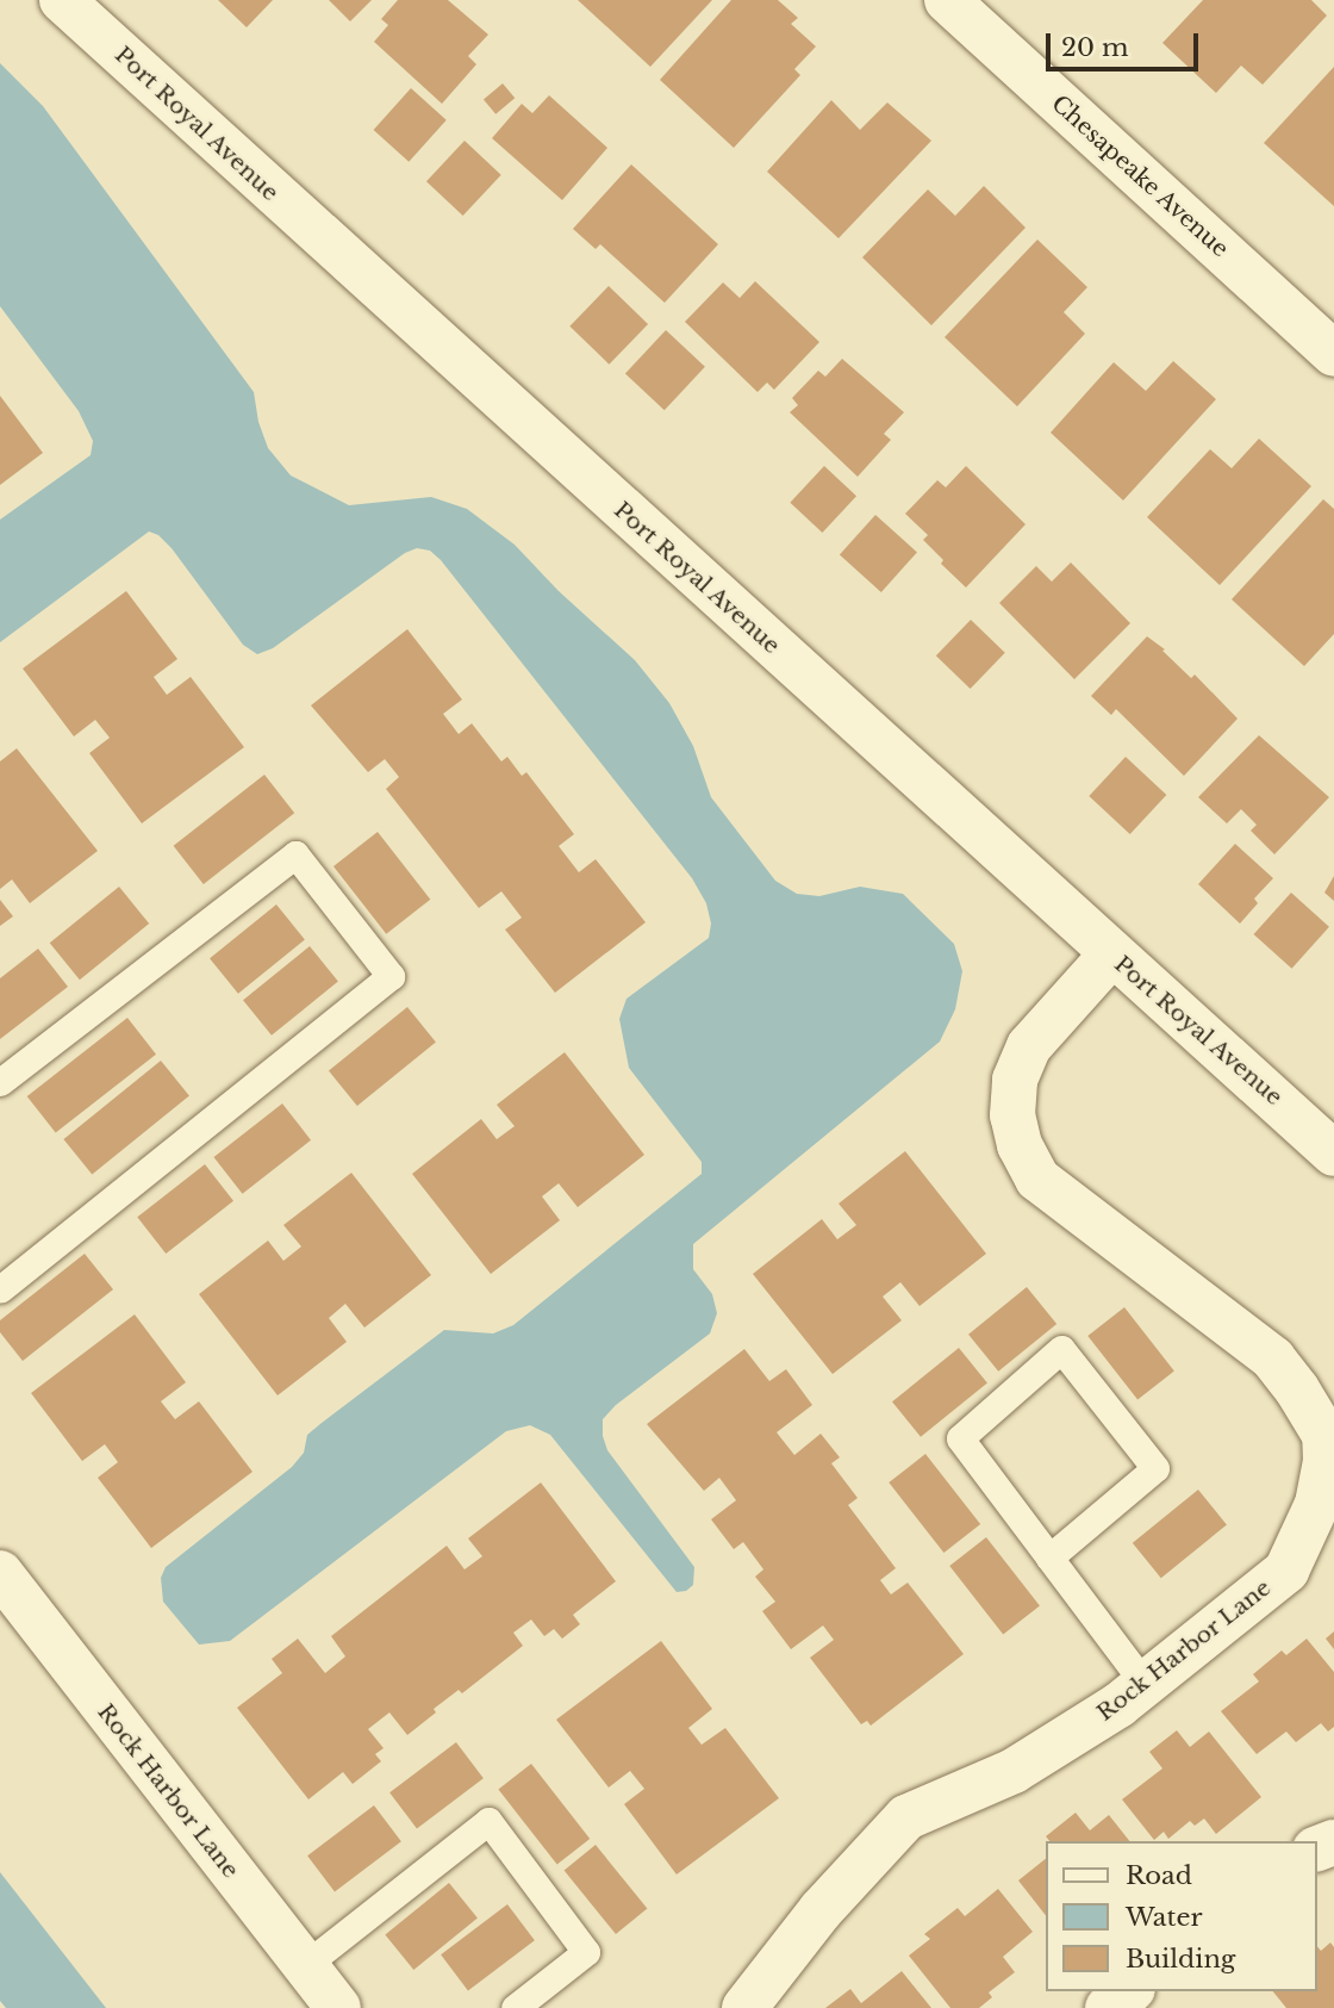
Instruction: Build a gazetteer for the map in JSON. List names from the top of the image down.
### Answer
{
  "streets": {
    "street": ["Port Royal Avenue", "Chesapeake Avenue", "Rock Harbor Lane"]
  },
  "crossings": [
    ["Port Royal Avenue", "Rock Harbor Lane"]
  ],
  "legend": ["Road", "Water", "Building"],
  "scale_bar": "20 m"
}
